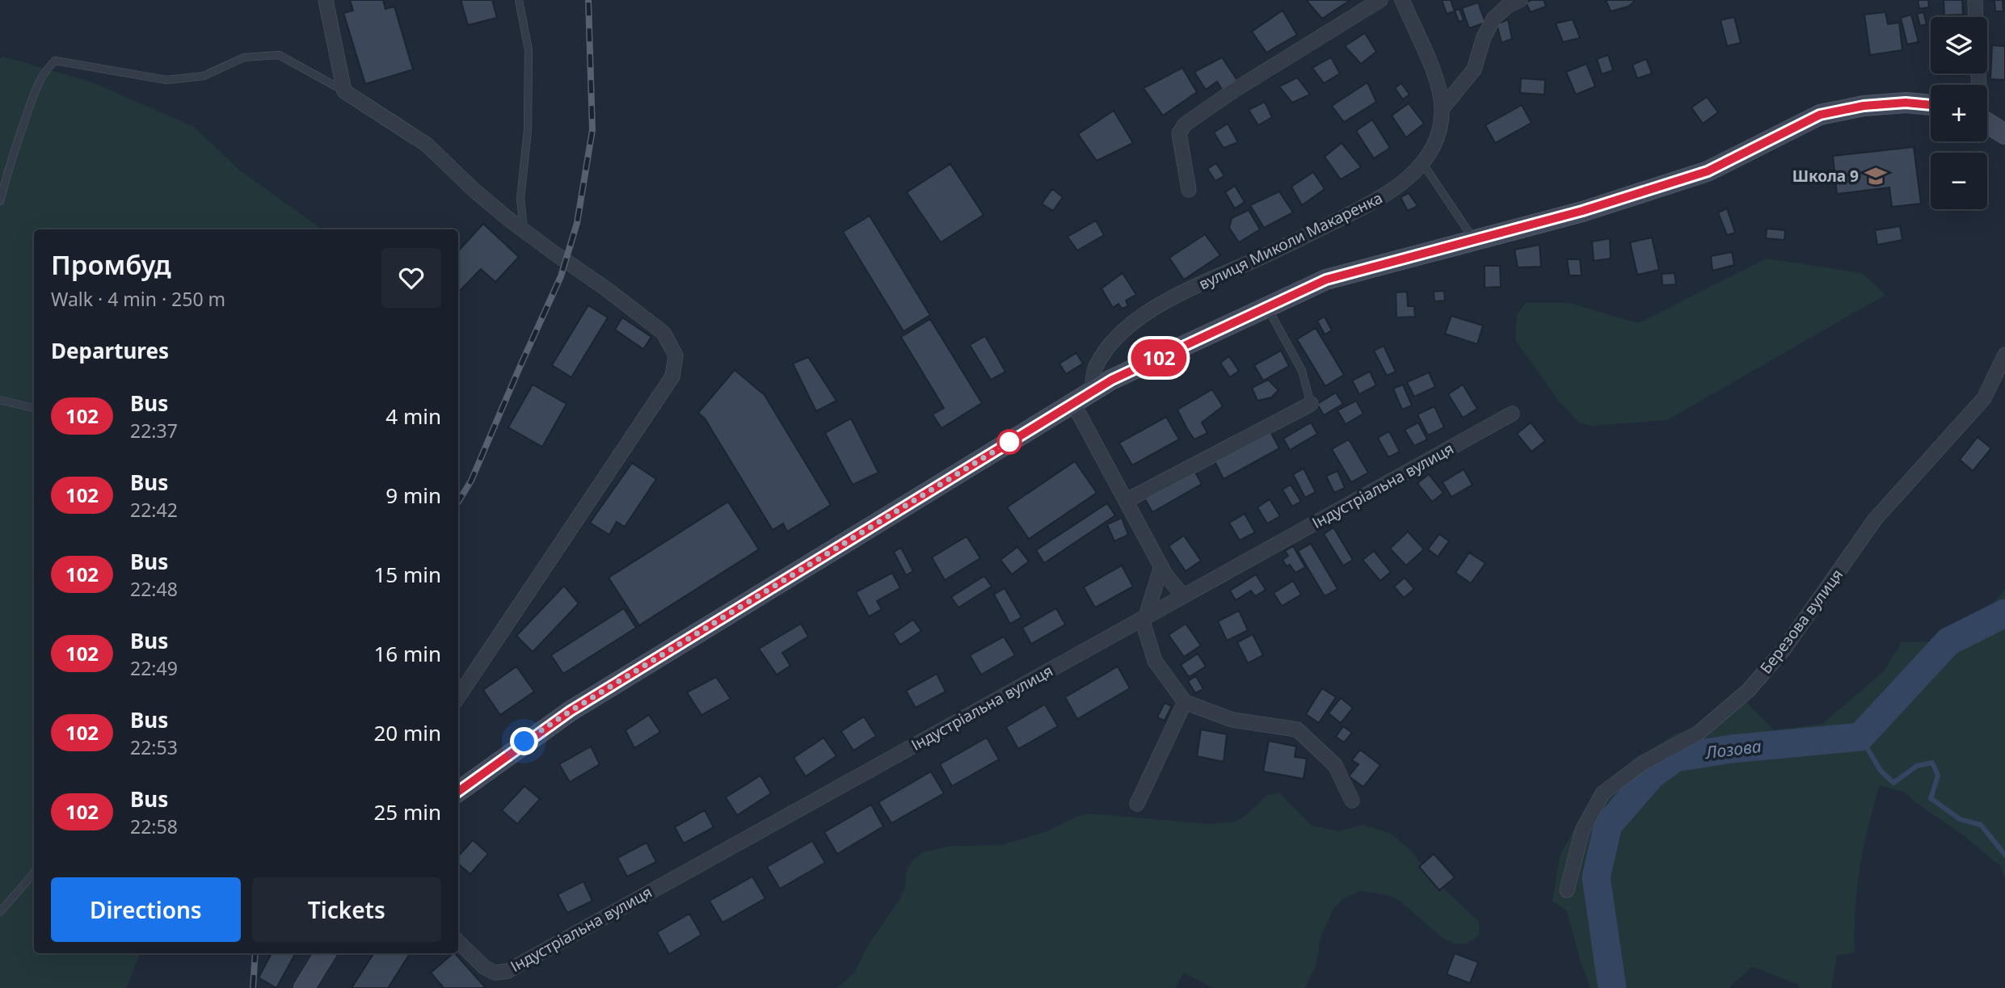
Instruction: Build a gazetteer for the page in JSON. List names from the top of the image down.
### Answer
{
  "streets": {
    "street": ["вулиця Миколи Макаренка", "Індустріальна вулиця", "Березова вулиця"]
  },
  "water": ["Лозова"],
  "places": {
    "school or university": ["Школа 9"]
  },
  "lines": ["bus line 102"],
  "page": {
    "on_map": "102",
    "map_buttons": ["+", "−"],
    "heading": [
      ["Промбуд", "Walk · 4 min · 250 m"],
      "Departures"
    ],
    "list": [
      {
        "mark": "102",
        "name": "Bus",
        "note": "22:37",
        "value": "4 min"
      },
      {
        "mark": "102",
        "name": "Bus",
        "note": "22:42",
        "value": "9 min"
      },
      {
        "mark": "102",
        "name": "Bus",
        "note": "22:48",
        "value": "15 min"
      },
      {
        "mark": "102",
        "name": "Bus",
        "note": "22:49",
        "value": "16 min"
      },
      {
        "mark": "102",
        "name": "Bus",
        "note": "22:53",
        "value": "20 min"
      },
      {
        "mark": "102",
        "name": "Bus",
        "note": "22:58",
        "value": "25 min"
      }
    ],
    "buttons": ["Directions", "Tickets"]
  }
}
